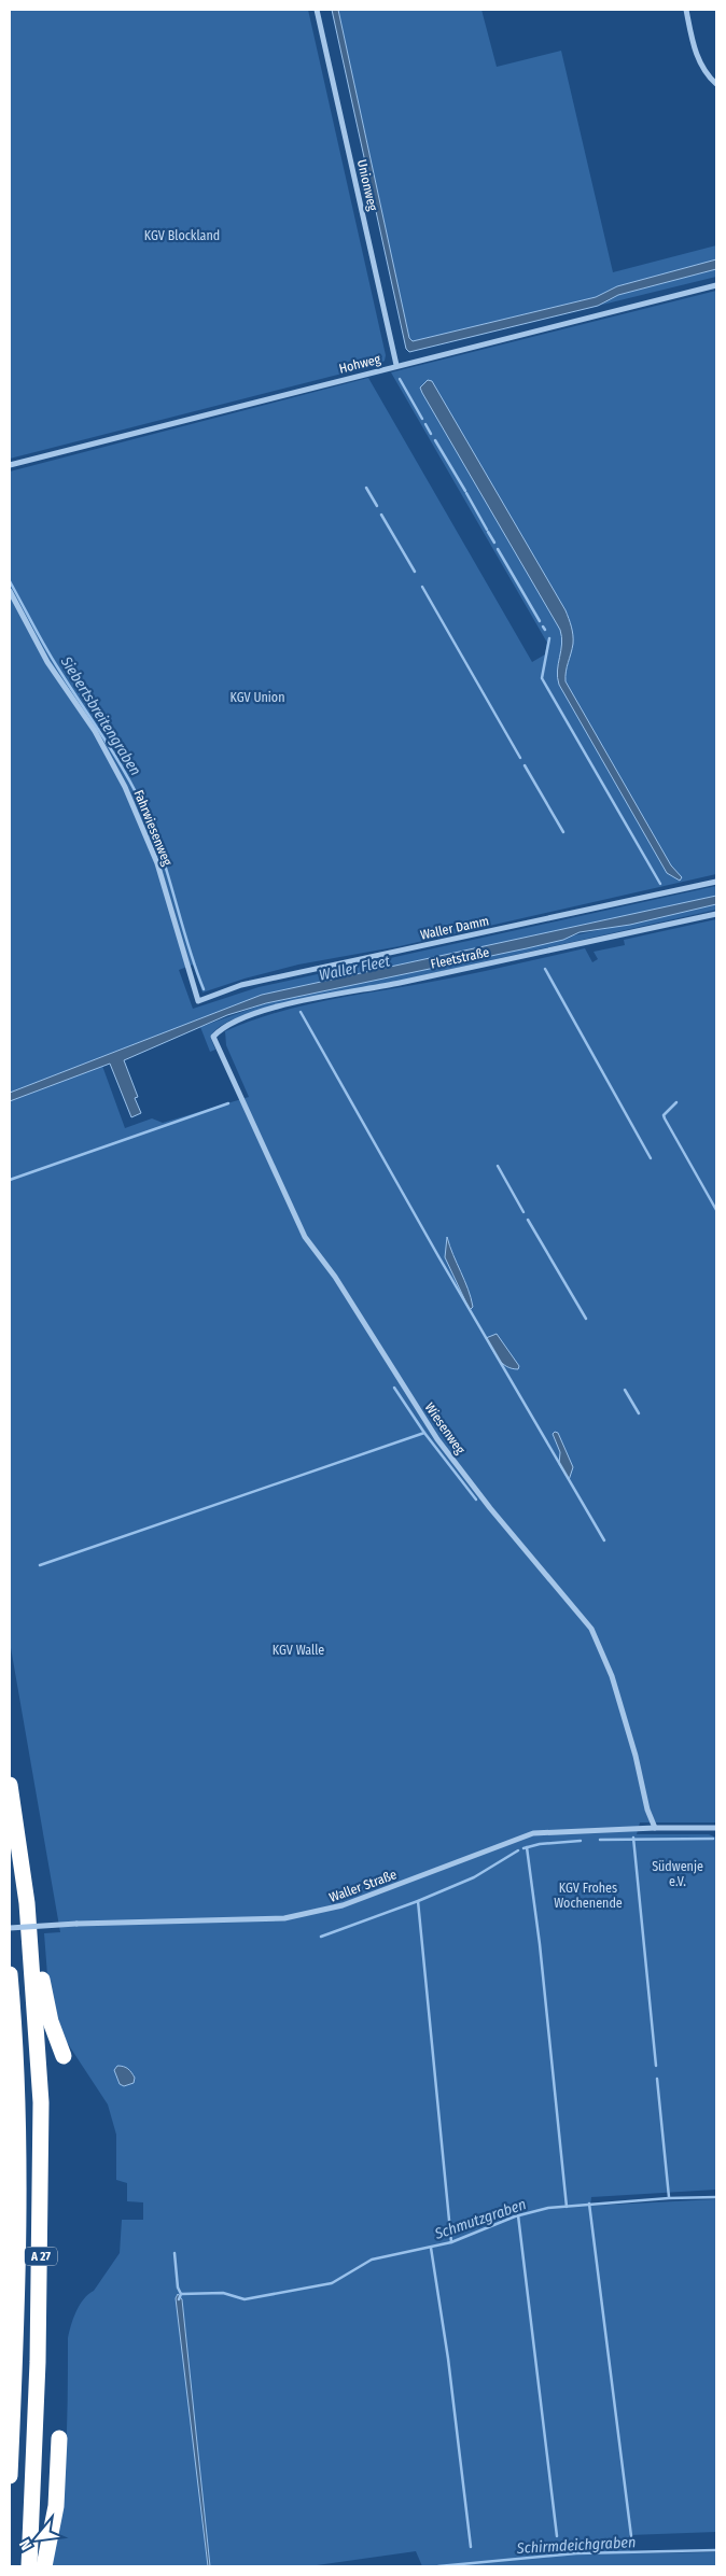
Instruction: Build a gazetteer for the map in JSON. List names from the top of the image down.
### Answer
{
  "streets": {
    "highway": ["A 27"],
    "street": [
      "Unionweg",
      "Hohweg",
      "Fahrwiesenweg",
      "Waller Damm",
      "Fleetstraße",
      "Wiesenweg",
      "Waller Straße"
    ]
  },
  "crossings": [
    ["Unionweg", "Hohweg"],
    ["Fahrwiesenweg", "Waller Damm"],
    ["Fleetstraße", "Wiesenweg"],
    ["Wiesenweg", "Waller Straße"]
  ],
  "water": [
    "Siebertsbreitengraben",
    "Waller Fleet",
    "Schmutzgraben",
    "Schirmdeichgraben"
  ],
  "parks": [
    "KGV Blockland",
    "KGV Union",
    "KGV Walle",
    "Südwenje e.V.",
    "KGV Frohes Wochenende"
  ],
  "north": "bottom left"
}
